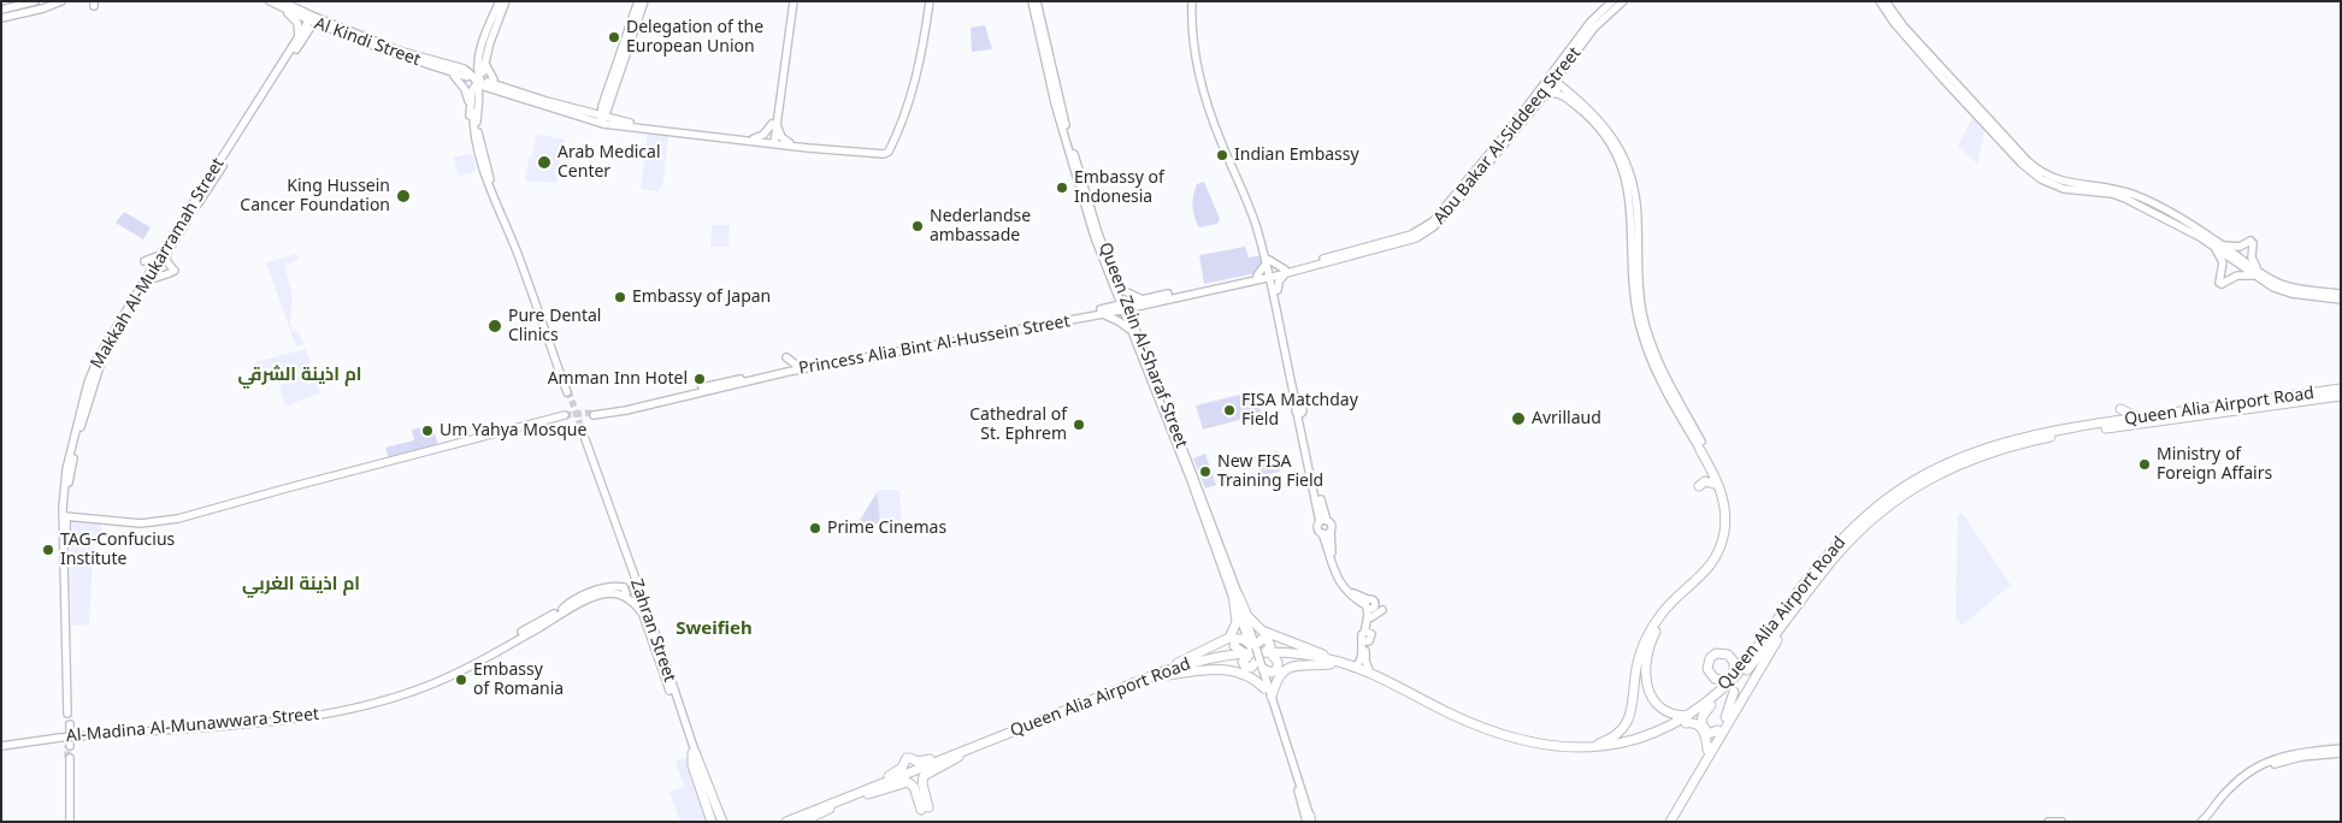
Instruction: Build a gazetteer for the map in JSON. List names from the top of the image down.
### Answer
{
  "streets": {
    "highway": ["Queen Alia Airport Road"],
    "main road": [
      "Al Kindi Street",
      "Abu Bakar Al-Siddeeq Street",
      "Makkah Al-Mukarramah Street",
      "Princess Alia Bint Al-Hussein Street",
      "Queen Zein Al-Sharaf Street",
      "Zahran Street",
      "Al-Madina Al-Munawwara Street"
    ]
  },
  "crossings": [
    ["Al Kindi Street", "Makkah Al-Mukarramah Street"],
    ["Abu Bakar Al-Siddeeq Street", "Princess Alia Bint Al-Hussein Street"],
    ["Princess Alia Bint Al-Hussein Street", "Queen Zein Al-Sharaf Street"],
    ["Queen Zein Al-Sharaf Street", "Queen Alia Airport Road"]
  ],
  "districts": ["ام اذينة الشرقي", "ام اذينة الغربي", "Sweifieh"],
  "places": [
    "Delegation of the European Union",
    "Indian Embassy",
    "Arab Medical Center",
    "Embassy of Indonesia",
    "King Hussein Cancer Foundation",
    "Nederlandse ambassade",
    "Embassy of Japan",
    "Pure Dental Clinics",
    "Amman Inn Hotel",
    "FISA Matchday Field",
    "Avrillaud",
    "Cathedral of St. Ephrem",
    "Um Yahya Mosque",
    "Ministry of Foreign Affairs",
    "New FISA Training Field",
    "Prime Cinemas",
    "TAG-Confucius Institute",
    "Embassy of Romania"
  ]
}
